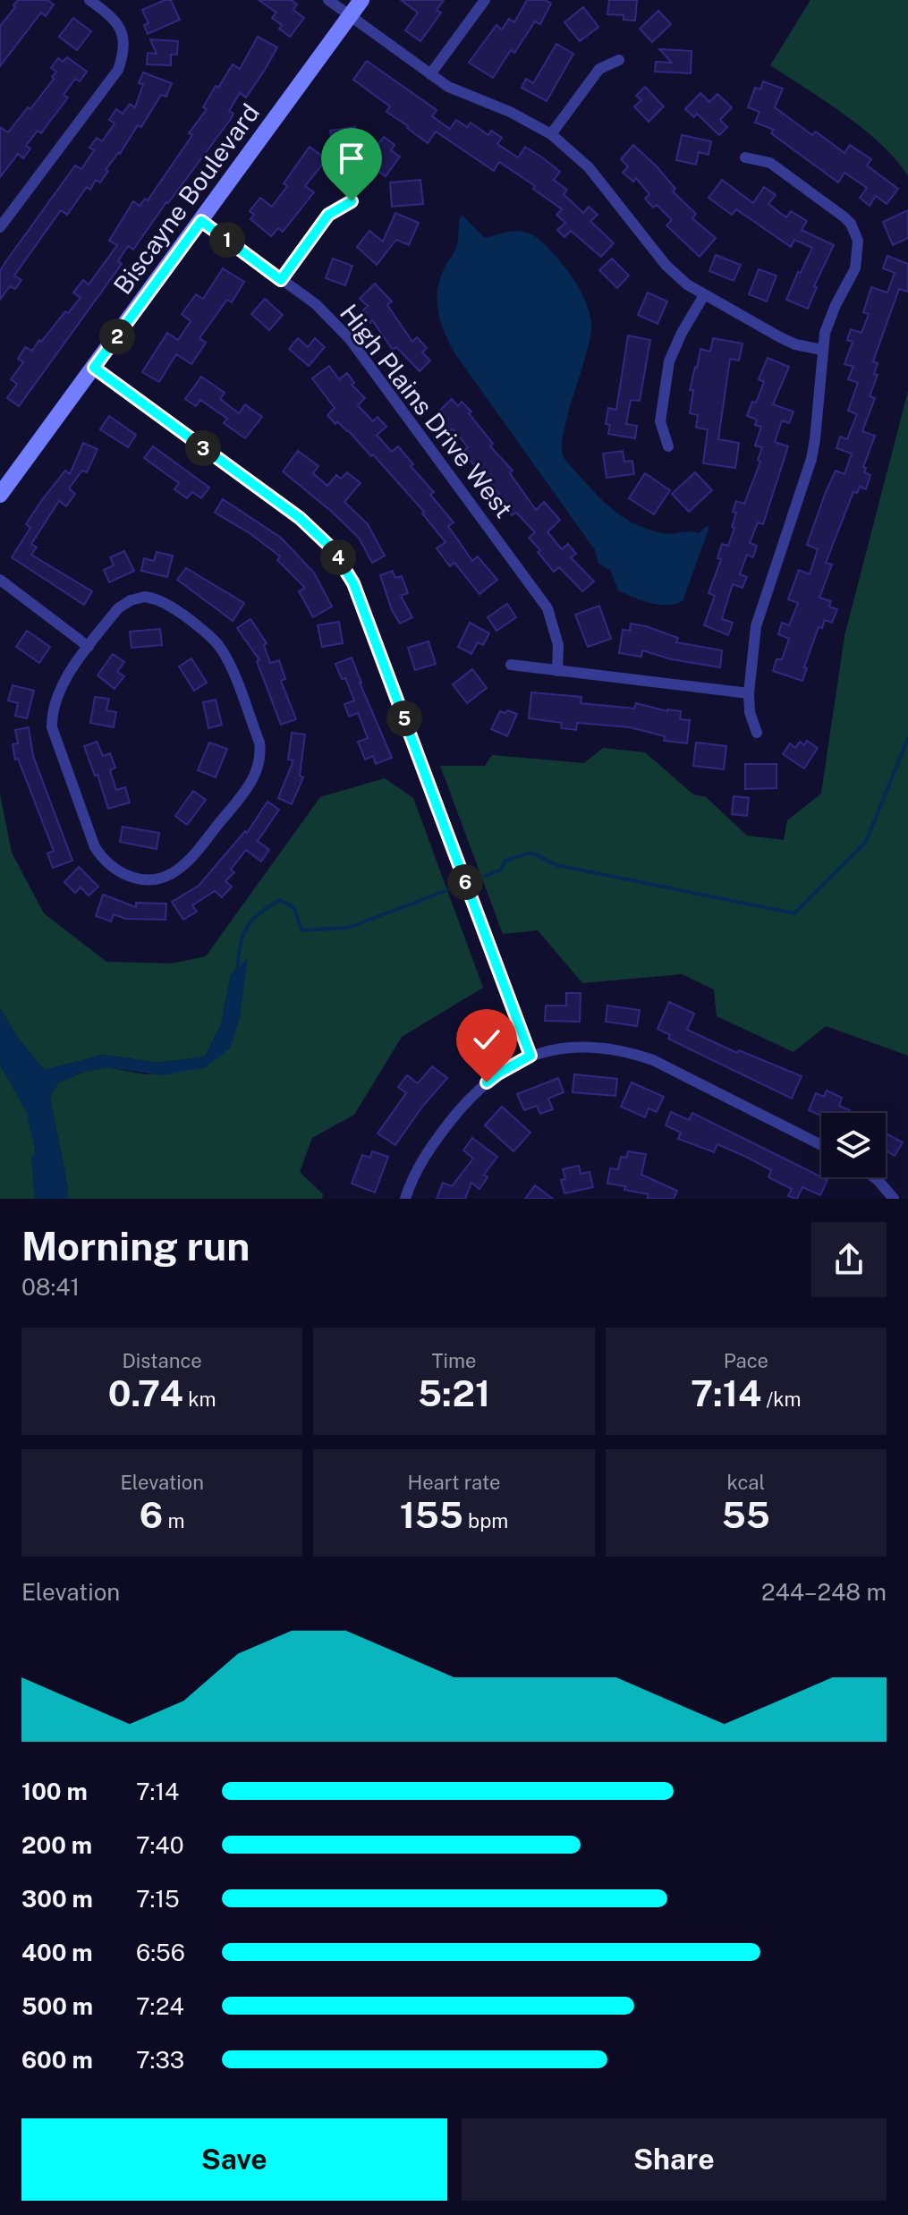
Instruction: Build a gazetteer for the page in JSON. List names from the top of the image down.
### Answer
{
  "streets": {
    "street": ["Biscayne Boulevard", "High Plains Drive West"]
  },
  "crossings": [
    ["Biscayne Boulevard", "High Plains Drive West"]
  ],
  "page": {
    "pins": [
      "1",
      "2",
      "3",
      "4",
      "5",
      "6"
    ],
    "heading": ["Morning run", "08:41"],
    "stats": [
      ["Distance", "0.74 km"],
      ["Time", "5:21"],
      ["Pace", "7:14 /km"],
      ["Elevation", "6 m"],
      ["Heart rate", "155 bpm"],
      ["kcal", "55"]
    ],
    "chart": ["Elevation", "244–248 m"],
    "list": [
      {
        "name": "100 m",
        "note": "7:14"
      },
      {
        "name": "200 m",
        "note": "7:40"
      },
      {
        "name": "300 m",
        "note": "7:15"
      },
      {
        "name": "400 m",
        "note": "6:56"
      },
      {
        "name": "500 m",
        "note": "7:24"
      },
      {
        "name": "600 m",
        "note": "7:33"
      }
    ],
    "buttons": ["Save", "Share"]
  }
}
